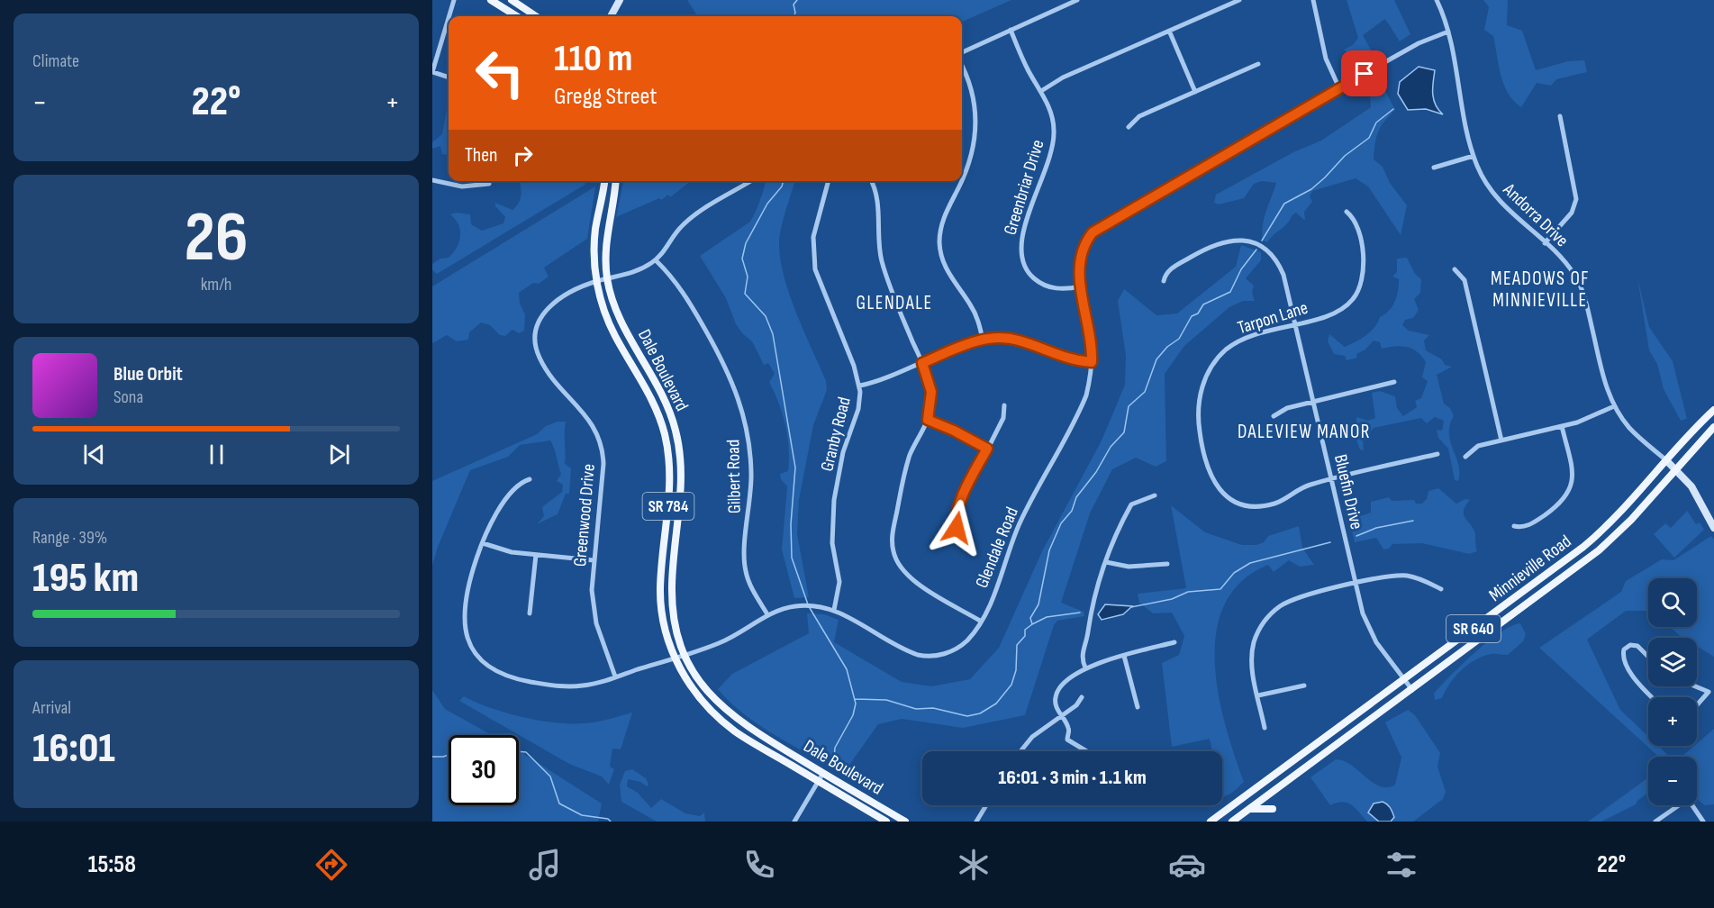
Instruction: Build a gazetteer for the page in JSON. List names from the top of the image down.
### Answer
{
  "streets": {
    "main road": [
      "Dale Boulevard",
      "SR 784",
      "Minnieville Road",
      "SR 640"
    ],
    "street": [
      "Greenbriar Drive",
      "Andorra Drive",
      "Tarpon Lane",
      "Granby Road",
      "Gilbert Road",
      "Bluefin Drive",
      "Greenwood Drive",
      "Glendale Road"
    ]
  },
  "crossings": [
    ["Greenbriar Drive", "Glendale Road"],
    ["Andorra Drive", "Minnieville Road"],
    ["Tarpon Lane", "Bluefin Drive"],
    ["Dale Boulevard", "Greenwood Drive"],
    ["Dale Boulevard", "Glendale Road"],
    ["Granby Road", "Glendale Road"],
    ["Gilbert Road", "Greenwood Drive"],
    ["Gilbert Road", "Glendale Road"],
    ["Bluefin Drive", "Minnieville Road"],
    ["Greenwood Drive", "Glendale Road"]
  ],
  "districts": ["MEADOWS OF MINNIEVILLE", "GLENDALE", "DALEVIEW MANOR"],
  "page": {
    "tile": [
      "Climate",
      ["26", "km/h"],
      ["Range · 39%", "195 km"],
      ["Arrival", "16:01"]
    ],
    "turn": ["110 m", "Gregg Street"],
    "heat": ["−", "22°", "+"],
    "then": "Then",
    "song": ["Blue Orbit", "Sona"],
    "map_buttons": ["+", "−"],
    "limit": "30",
    "trip": "16:01 · 3 min · 1.1 km",
    "tabs": ["15:58", "22°"]
  }
}
